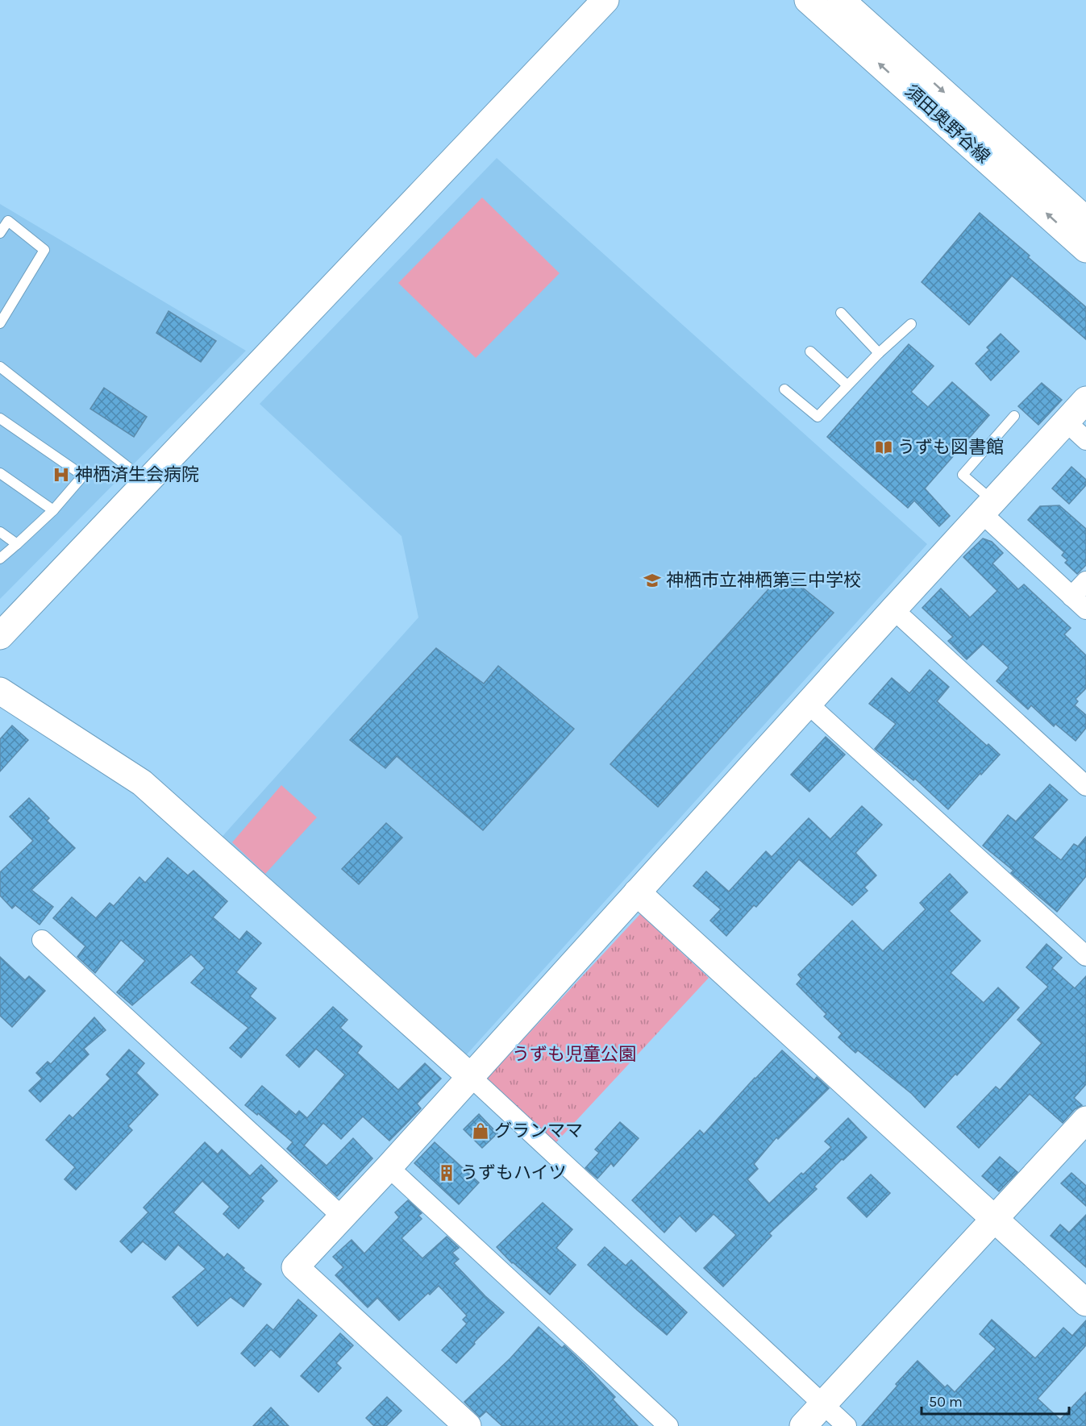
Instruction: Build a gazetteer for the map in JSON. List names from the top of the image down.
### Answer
{
  "streets": {
    "street": ["須田奥野谷線"]
  },
  "parks": ["うずも児童公園"],
  "places": {
    "library": ["うずも図書館"],
    "hospital": ["神栖済生会病院"],
    "school or university": ["神栖市立神栖第三中学校"],
    "shop": ["グランママ"],
    "building": ["うずもハイツ"]
  },
  "scale_bar": "50 m"
}
